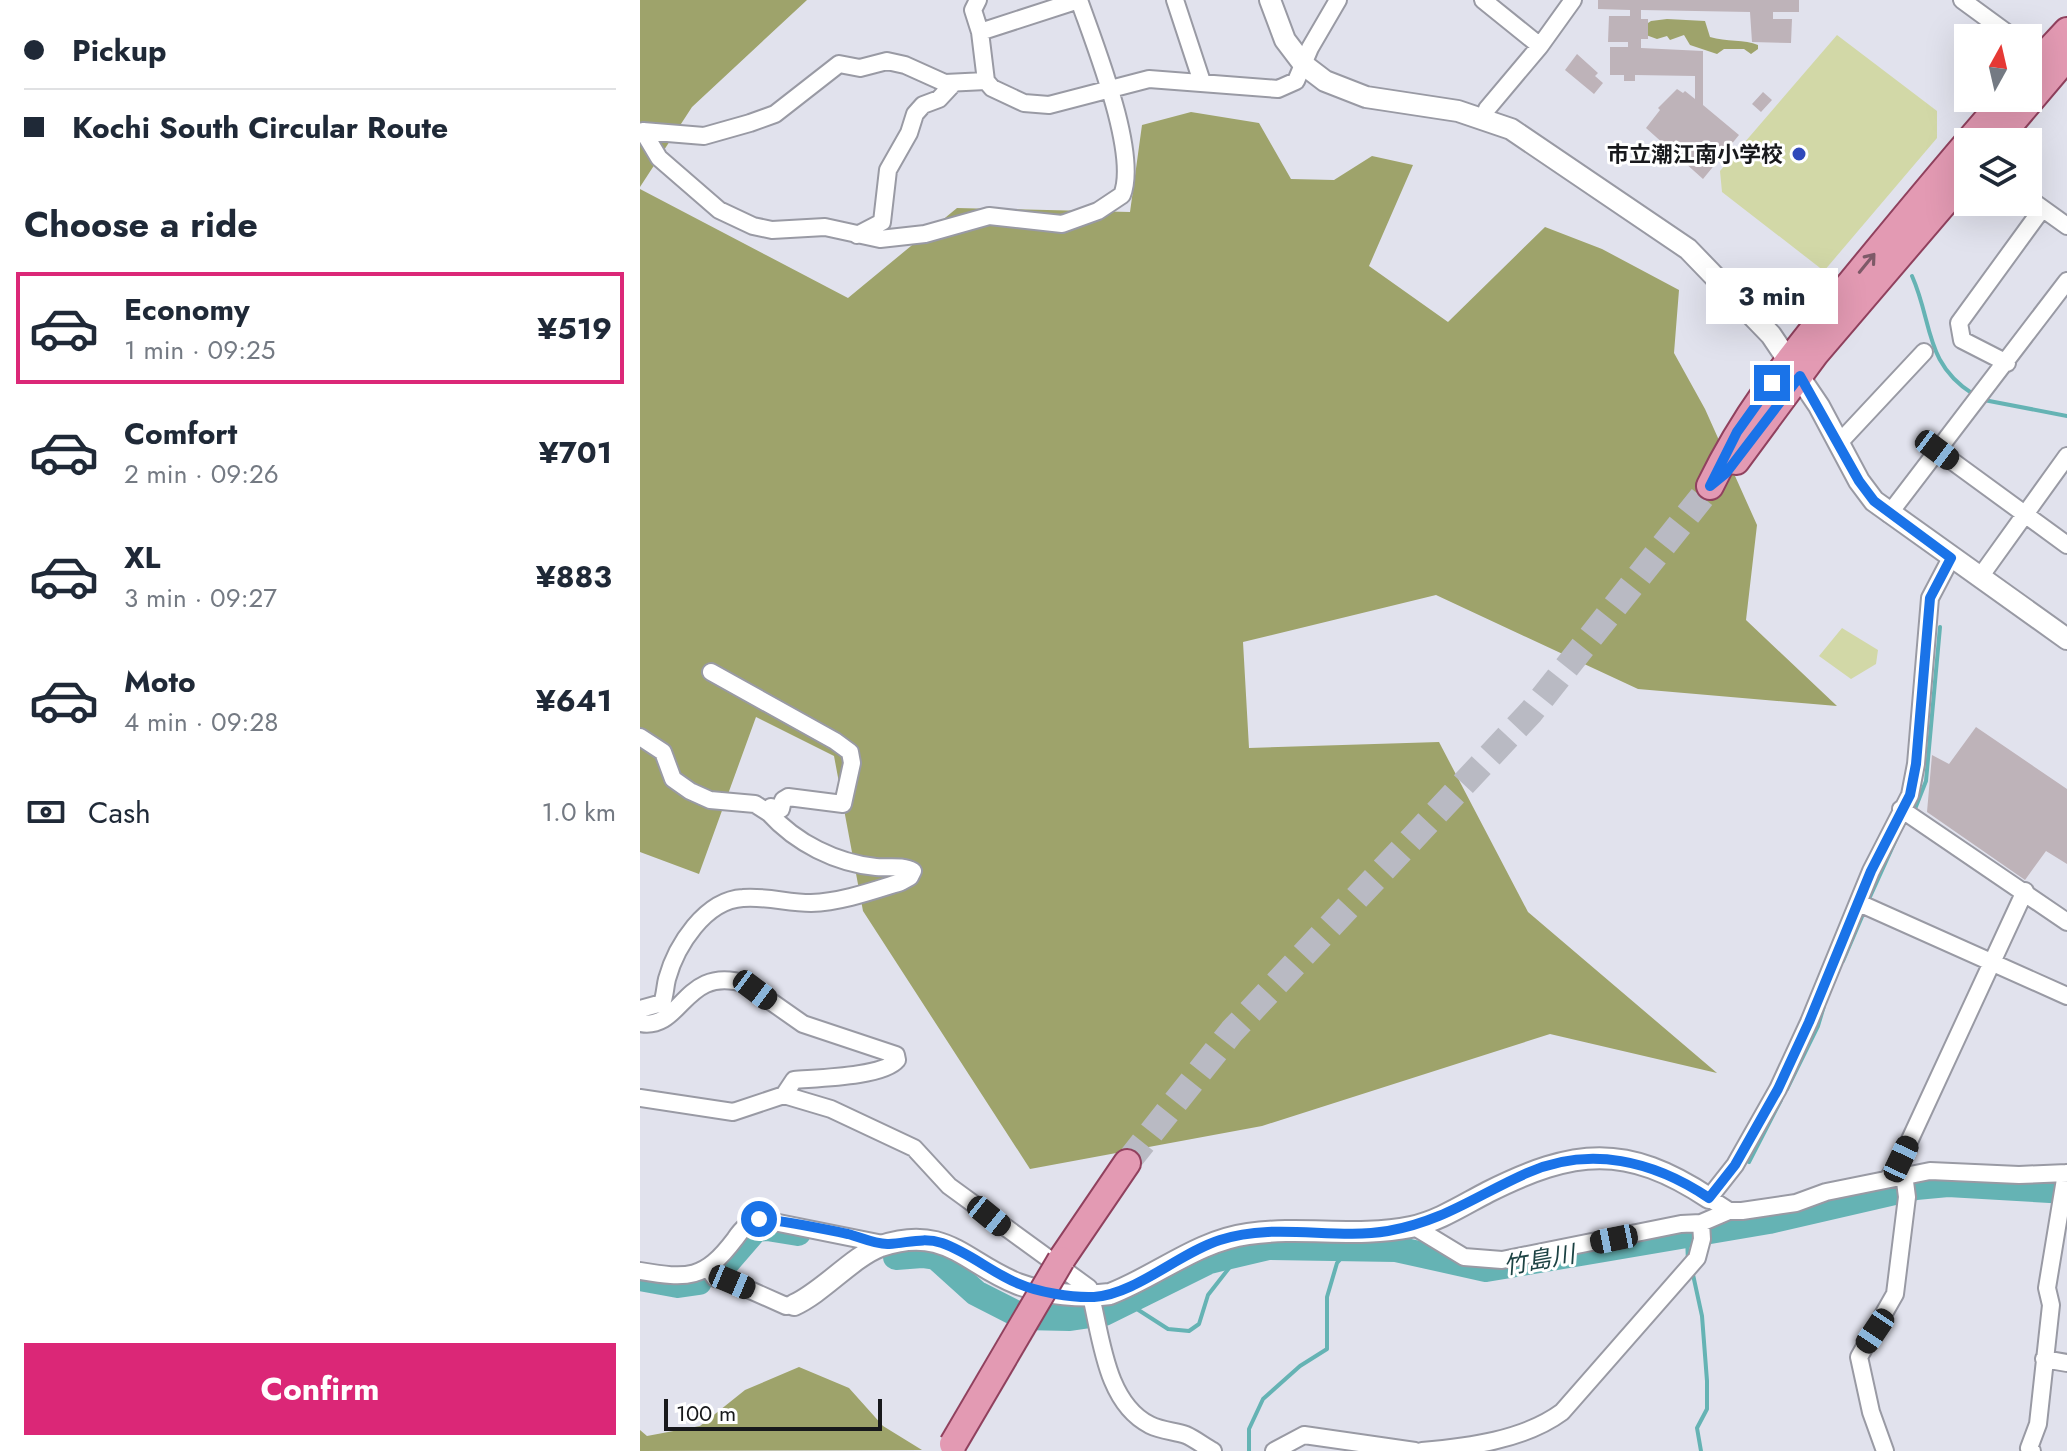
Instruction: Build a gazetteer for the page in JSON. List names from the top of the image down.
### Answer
{
  "water": ["竹島川"],
  "places": ["市立潮江南小学校"],
  "scale_bar": "100 m",
  "north": "top",
  "page": {
    "banner": ["Pickup", "Kochi South Circular Route"],
    "heading": "Choose a ride",
    "bubble": "3 min",
    "list": [
      {
        "name": "Economy",
        "note": "1 min · 09:25",
        "value": "¥519"
      },
      {
        "name": "Comfort",
        "note": "2 min · 09:26",
        "value": "¥701"
      },
      {
        "name": "XL",
        "note": "3 min · 09:27",
        "value": "¥883"
      },
      {
        "name": "Moto",
        "note": "4 min · 09:28",
        "value": "¥641"
      }
    ],
    "pay": ["Cash", "1.0 km"],
    "buttons": "Confirm",
    "scale": "100 m"
  }
}
